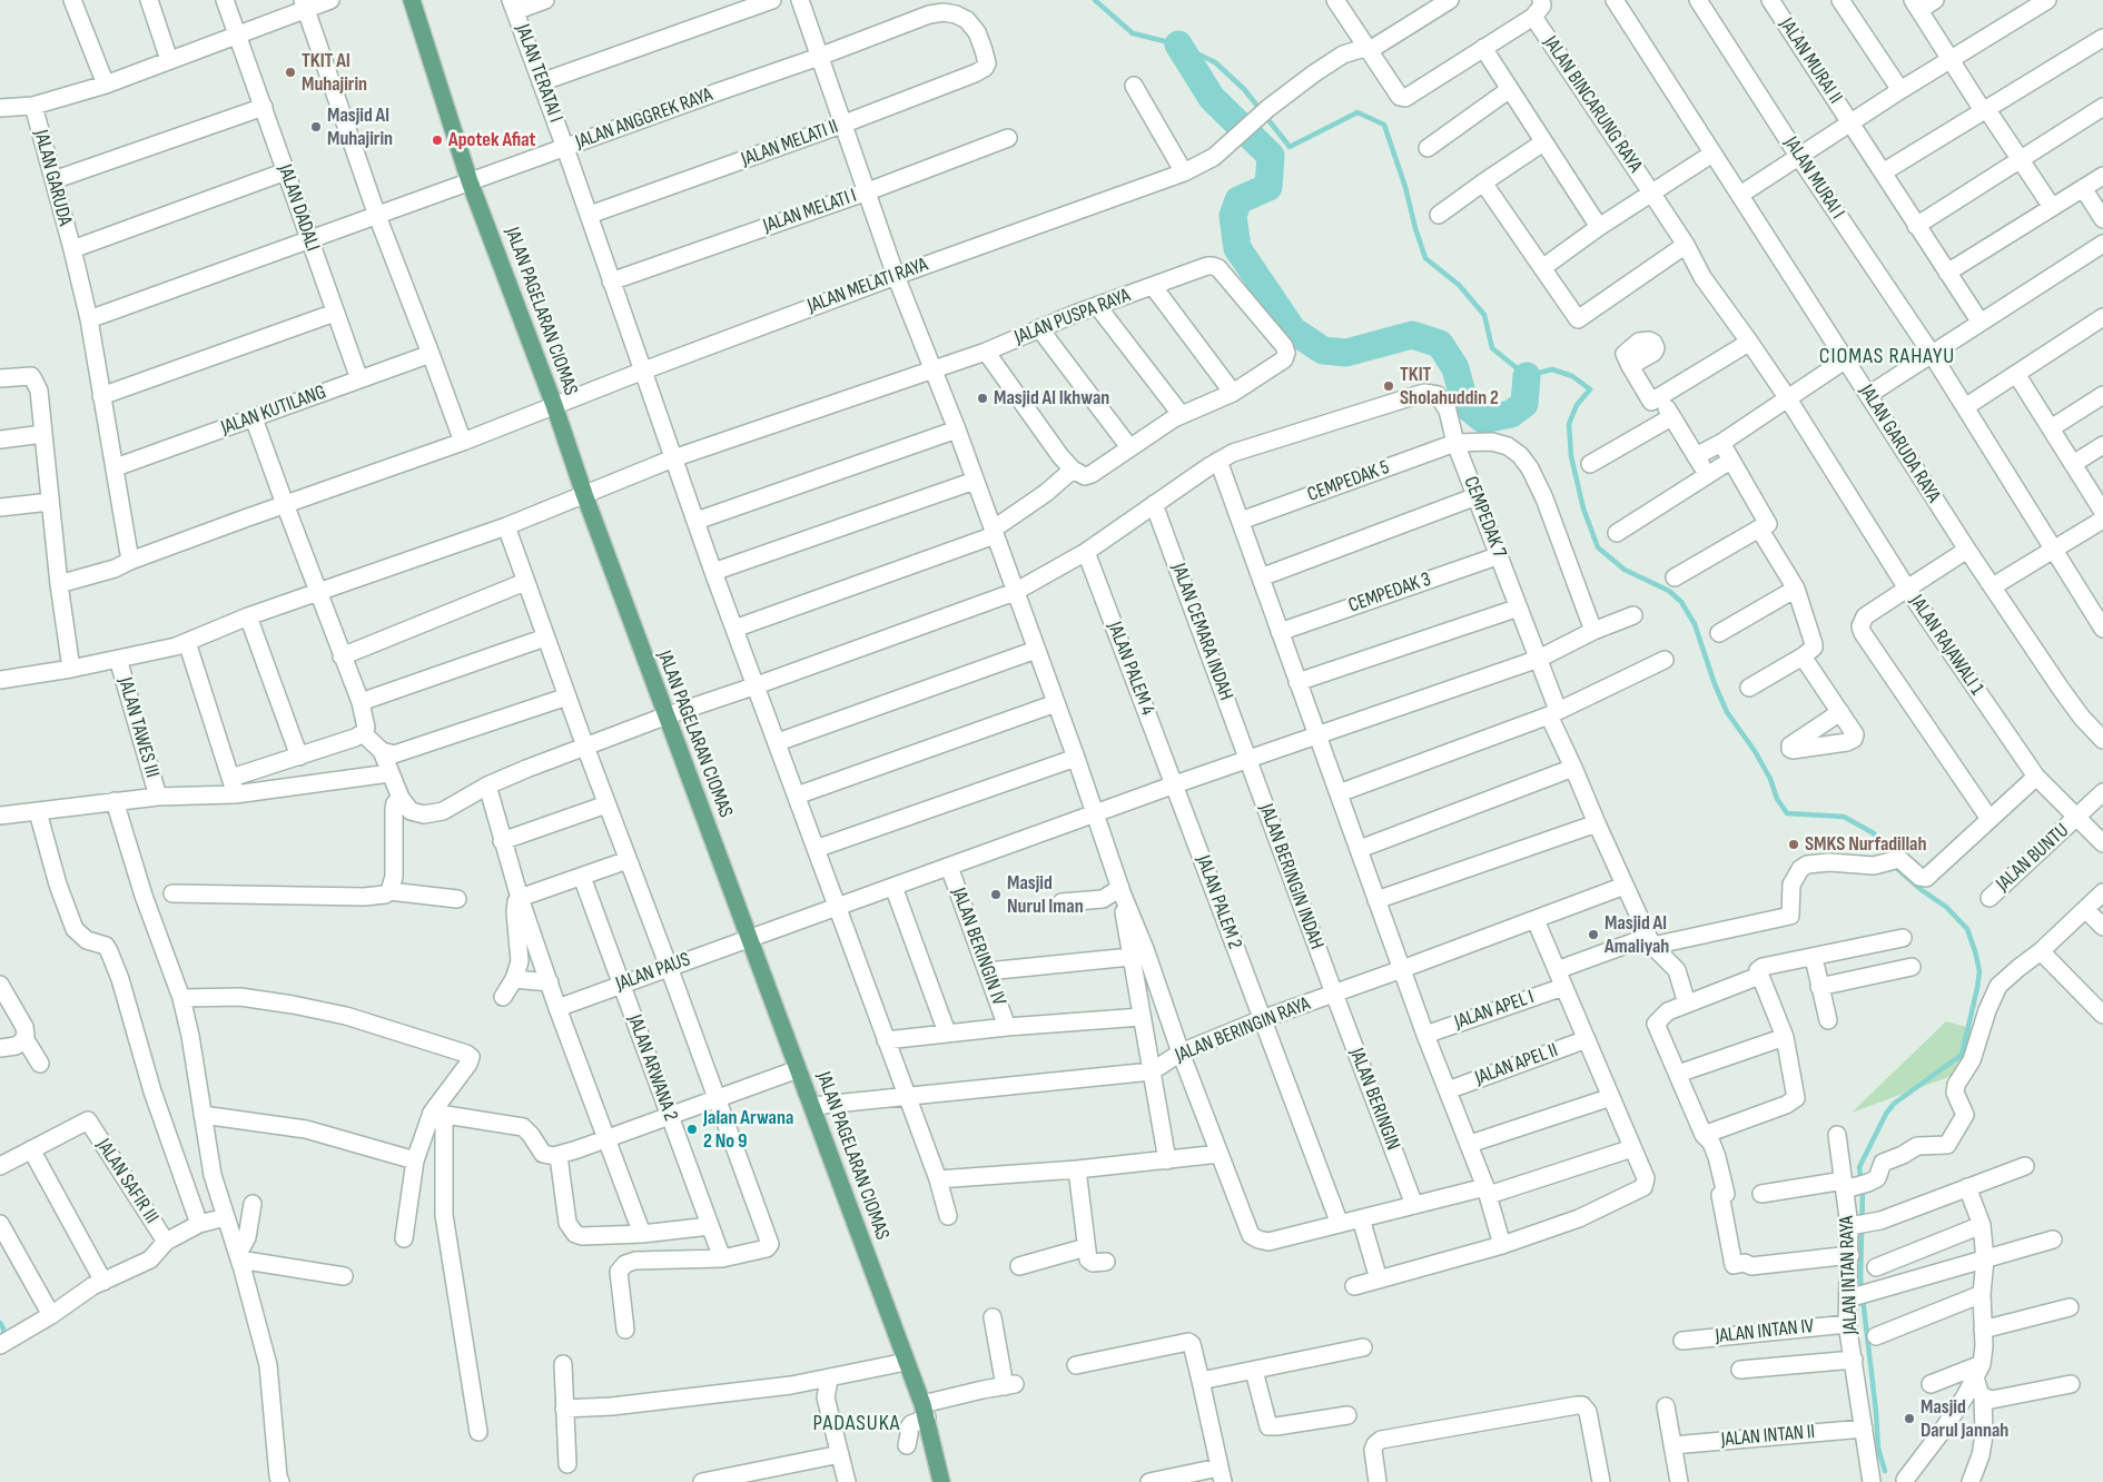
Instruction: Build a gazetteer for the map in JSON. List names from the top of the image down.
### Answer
{
  "streets": {
    "main road": ["JALAN PAGELARAN CIOMAS"],
    "street": [
      "JALAN MURAI II",
      "JALAN TERATAI I",
      "JALAN BINCARUNG RAYA",
      "JALAN ANGGREK RAYA",
      "JALAN MELATI II",
      "JALAN GARUDA",
      "JALAN MURAI I",
      "JALAN DADALI",
      "JALAN MELATI I",
      "JALAN MELATI RAYA",
      "JALAN PUSPA RAYA",
      "JALAN KUTILANG",
      "JALAN GARUDA RAYA",
      "CEMPEDAK 5",
      "CEMPEDAK 7",
      "CEMPEDAK 3",
      "JALAN CEMARA INDAH",
      "JALAN RAJAWALI 1",
      "JALAN PALEM 4",
      "JALAN TAWES III",
      "JALAN BUNTU",
      "JALAN BERINGIN INDAH",
      "JALAN PALEM 2",
      "JALAN BERINGIN IV",
      "JALAN PAUS",
      "JALAN APEL I",
      "JALAN BERINGIN RAYA",
      "JALAN APEL II",
      "JALAN ARWANA 2",
      "JALAN BERINGIN",
      "JALAN SAFIR III",
      "JALAN INTAN RAYA",
      "JALAN INTAN IV",
      "JALAN INTAN II"
    ]
  },
  "crossings": [
    ["JALAN TERATAI I", "JALAN ANGGREK RAYA"],
    ["JALAN TERATAI I", "JALAN MELATI II"],
    ["JALAN TERATAI I", "JALAN MELATI I"],
    ["JALAN TERATAI I", "JALAN MELATI RAYA"],
    ["JALAN TERATAI I", "JALAN PUSPA RAYA"],
    ["JALAN TERATAI I", "JALAN PAUS"],
    ["JALAN TERATAI I", "JALAN BERINGIN RAYA"],
    ["JALAN BINCARUNG RAYA", "JALAN RAJAWALI 1"],
    ["JALAN ANGGREK RAYA", "JALAN MELATI II"],
    ["JALAN ANGGREK RAYA", "JALAN GARUDA"],
    ["JALAN ANGGREK RAYA", "JALAN DADALI"],
    ["JALAN ANGGREK RAYA", "JALAN PAGELARAN CIOMAS"],
    ["JALAN GARUDA", "JALAN DADALI"],
    ["JALAN GARUDA", "JALAN MELATI RAYA"],
    ["JALAN GARUDA", "JALAN KUTILANG"],
    ["JALAN DADALI", "JALAN KUTILANG"],
    ["JALAN MELATI RAYA", "JALAN PAGELARAN CIOMAS"],
    ["JALAN PAGELARAN CIOMAS", "JALAN PUSPA RAYA"],
    ["JALAN PAGELARAN CIOMAS", "JALAN PAUS"],
    ["JALAN PAGELARAN CIOMAS", "JALAN BERINGIN RAYA"],
    ["JALAN PUSPA RAYA", "JALAN TAWES III"],
    ["CEMPEDAK 5", "CEMPEDAK 7"],
    ["CEMPEDAK 5", "JALAN PAUS"],
    ["CEMPEDAK 7", "CEMPEDAK 3"],
    ["CEMPEDAK 7", "JALAN PAUS"],
    ["CEMPEDAK 7", "JALAN BERINGIN RAYA"],
    ["JALAN CEMARA INDAH", "JALAN BERINGIN INDAH"],
    ["JALAN CEMARA INDAH", "JALAN PAUS"],
    ["JALAN RAJAWALI 1", "JALAN BUNTU"],
    ["JALAN PALEM 4", "JALAN PALEM 2"],
    ["JALAN PALEM 4", "JALAN PAUS"],
    ["JALAN BERINGIN INDAH", "JALAN PAUS"],
    ["JALAN BERINGIN INDAH", "JALAN BERINGIN RAYA"],
    ["JALAN BERINGIN INDAH", "JALAN BERINGIN"],
    ["JALAN PALEM 2", "JALAN PAUS"],
    ["JALAN PALEM 2", "JALAN BERINGIN RAYA"],
    ["JALAN BERINGIN IV", "JALAN PAUS"],
    ["JALAN PAUS", "JALAN ARWANA 2"],
    ["JALAN BERINGIN RAYA", "JALAN BERINGIN"],
    ["JALAN INTAN RAYA", "JALAN INTAN IV"],
    ["JALAN INTAN RAYA", "JALAN INTAN II"]
  ],
  "districts": ["CIOMAS RAHAYU", "PADASUKA"],
  "places": [
    "TKIT Al Muhajirin",
    "Masjid Al Muhajirin",
    "Apotek Afiat",
    "TKIT Sholahuddin 2",
    "Masjid Al Ikhwan",
    "SMKS Nurfadillah",
    "Masjid Nurul Iman",
    "Masjid Al Amaliyah",
    "Jalan Arwana 2 No 9",
    "Masjid Darul Jannah"
  ]
}
